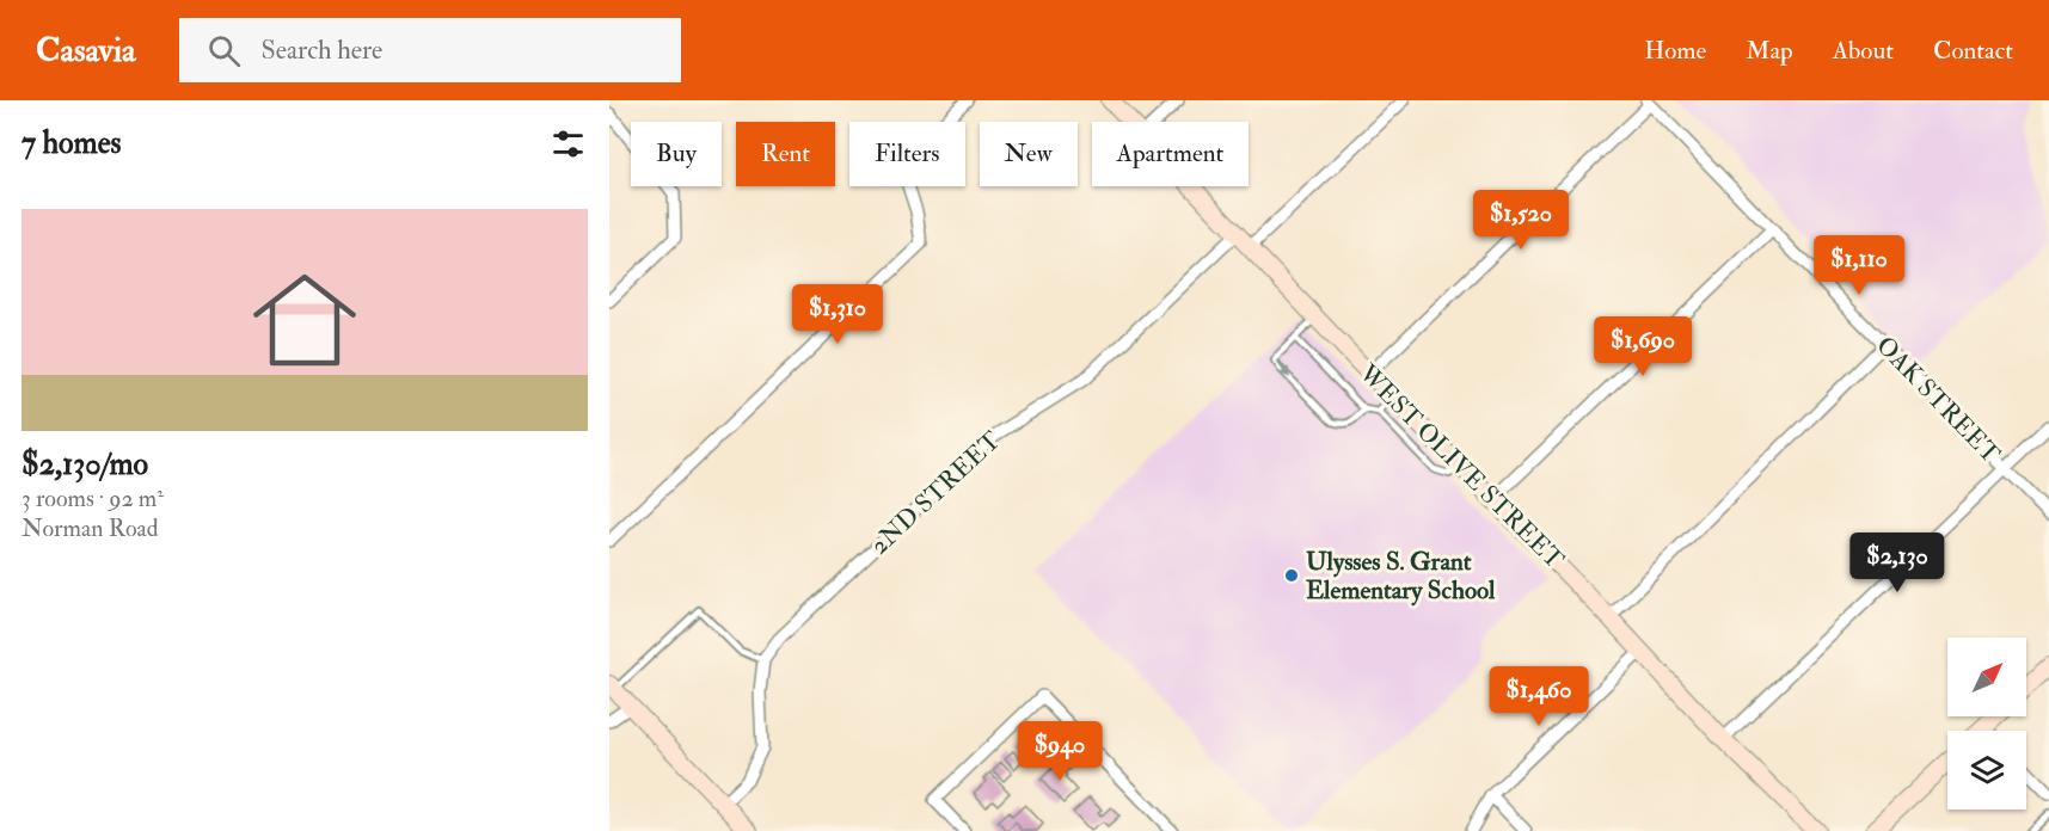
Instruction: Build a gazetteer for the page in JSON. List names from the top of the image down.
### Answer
{
  "streets": {
    "street": ["OAK STREET", "WEST OLIVE STREET", "2ND STREET"]
  },
  "crossings": [
    ["WEST OLIVE STREET", "2ND STREET"]
  ],
  "places": ["Ulysses S. Grant Elementary School"],
  "north": "top right",
  "page": {
    "header": "Casavia",
    "search": "Search here",
    "nav": [
      "Home",
      "Map",
      "About",
      "Contact"
    ],
    "heading": "7 homes",
    "chip": [
      "Buy",
      "Rent",
      "Filters",
      "New",
      "Apartment"
    ],
    "list": [
      {
        "name": "$2,130/mo",
        "note": "3 rooms · 92 m² · Norman Road"
      }
    ],
    "price": [
      "$1,520",
      "$1,110",
      "$1,310",
      "$1,690",
      "$2,130",
      "$1,460",
      "$940"
    ]
  }
}
